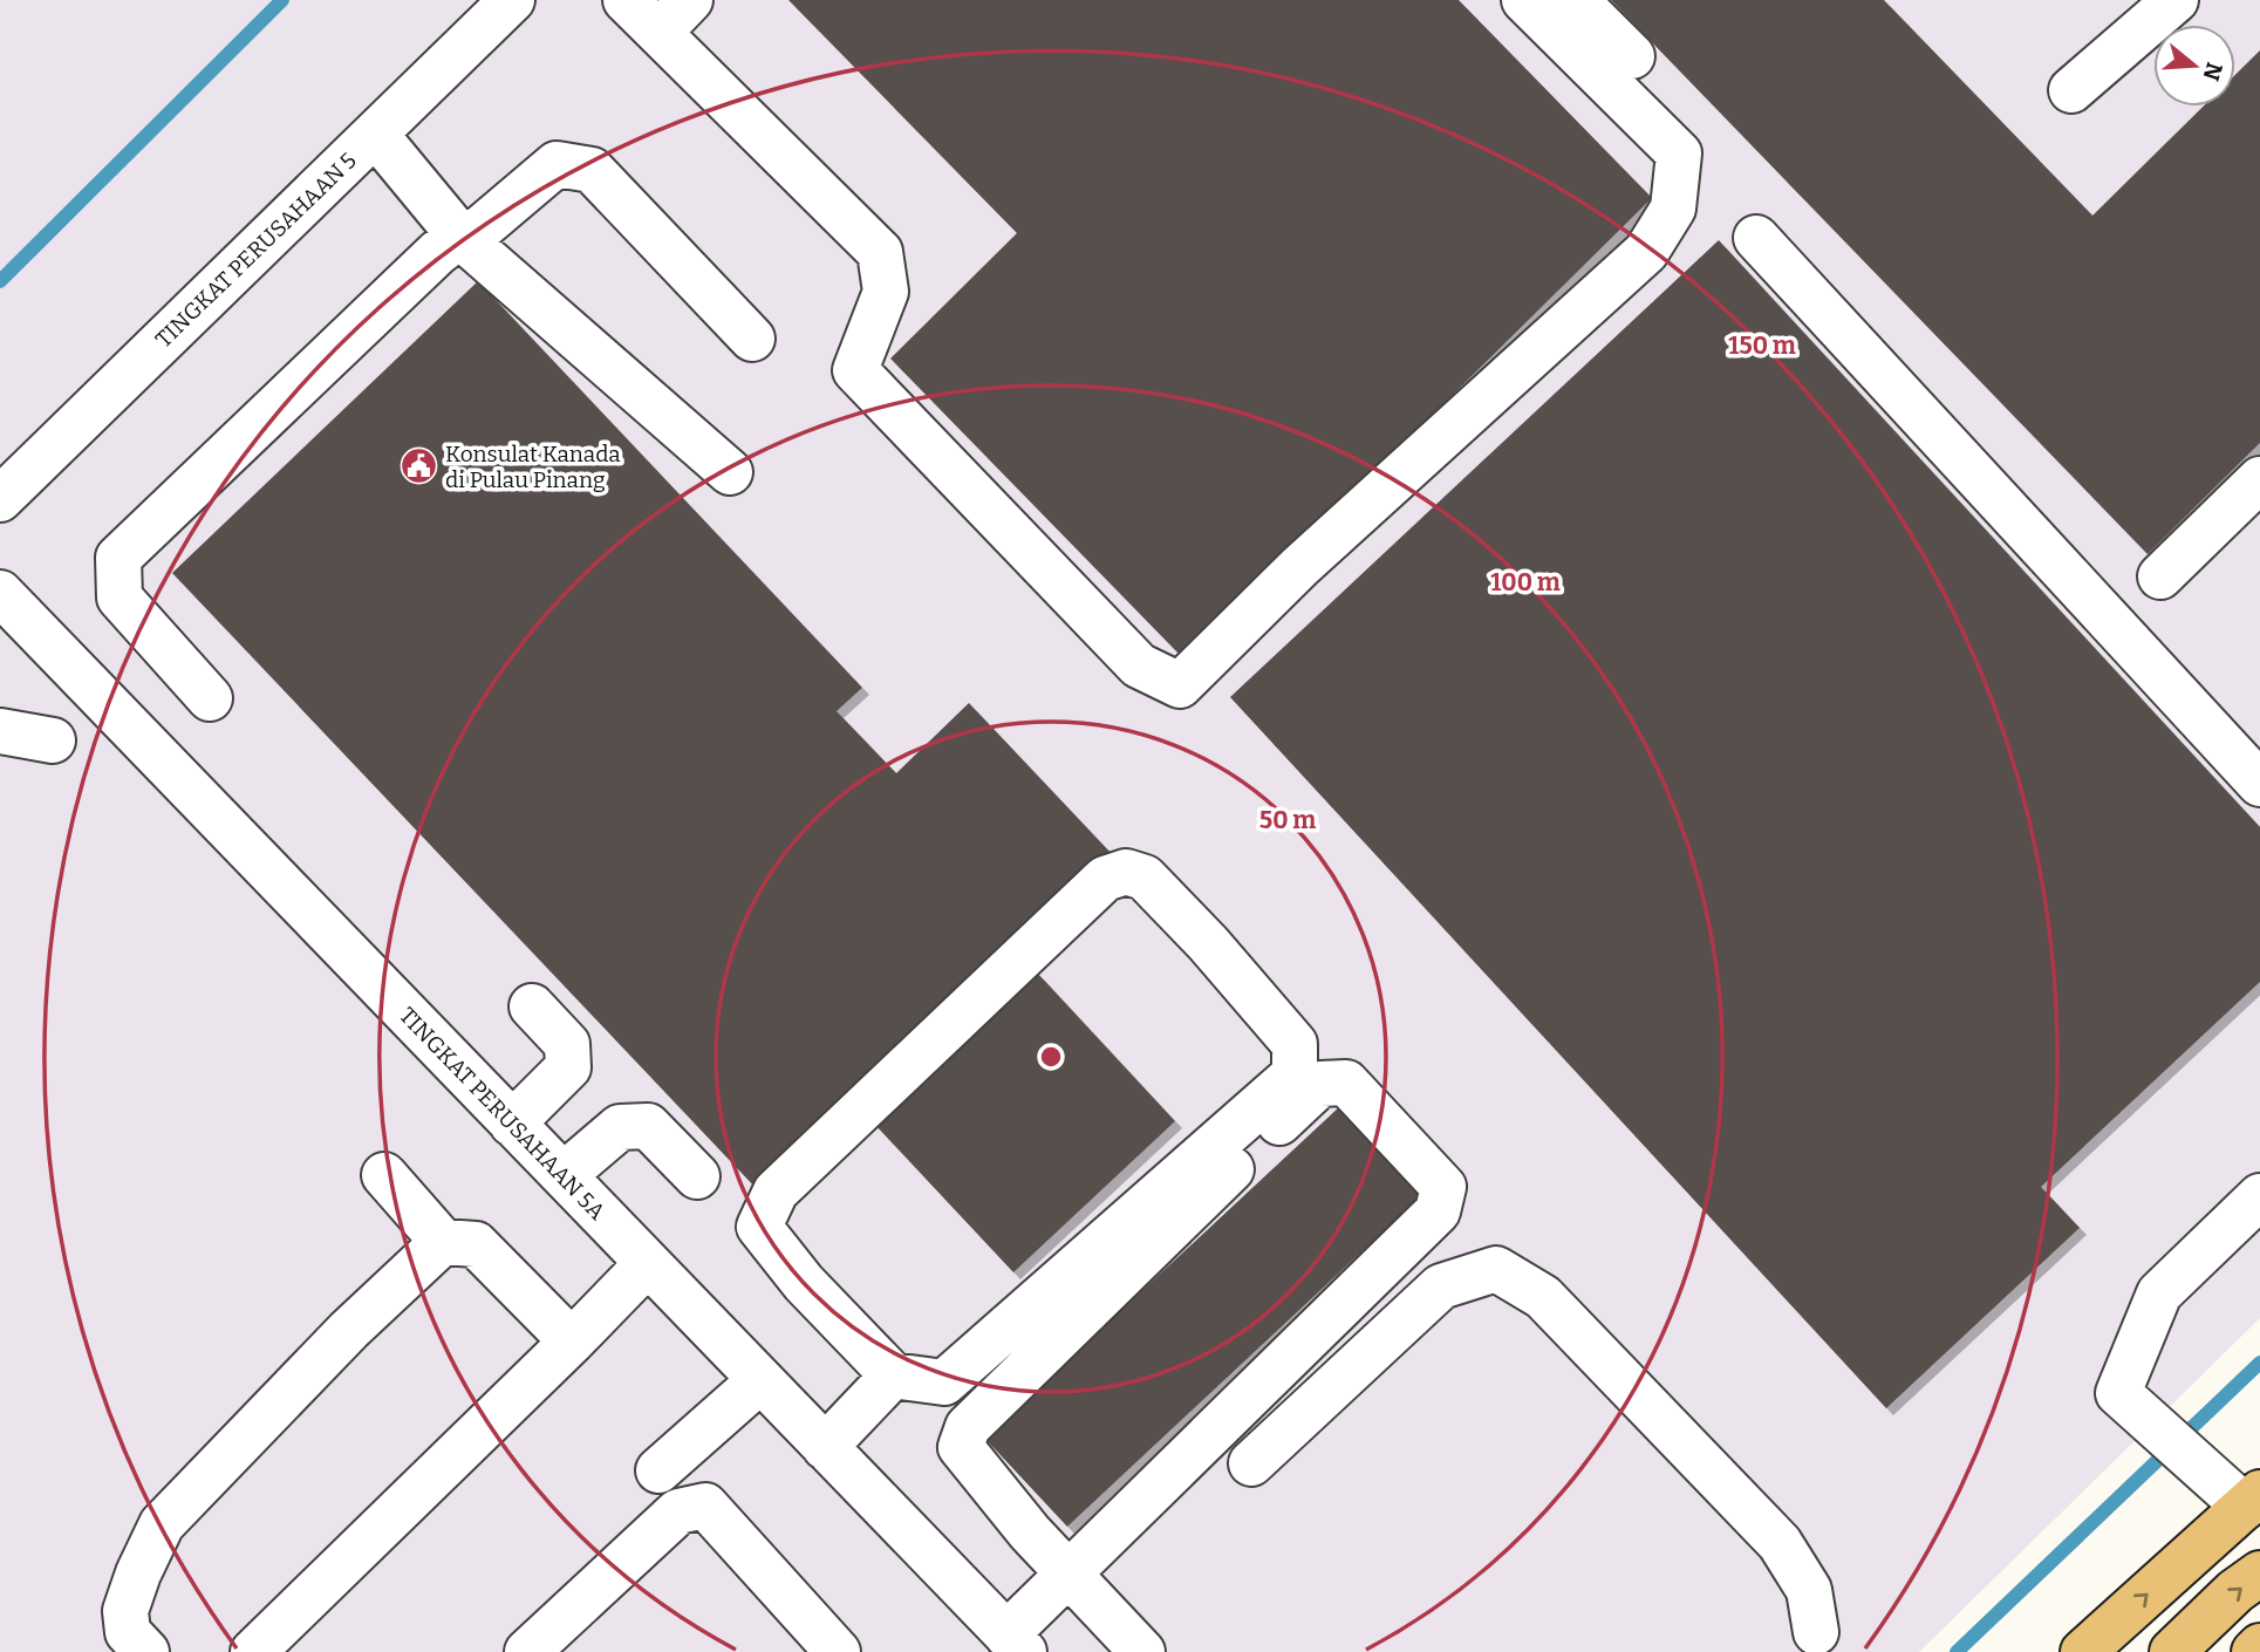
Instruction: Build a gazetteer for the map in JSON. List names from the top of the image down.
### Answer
{
  "streets": {
    "street": ["TINGKAT PERUSAHAAN 5", "TINGKAT PERUSAHAAN 5A"]
  },
  "places": {
    "public building": ["Konsulat Kanada di Pulau Pinang"]
  },
  "north": "right",
  "rings": ["150 m", "100 m", "50 m"]
}
